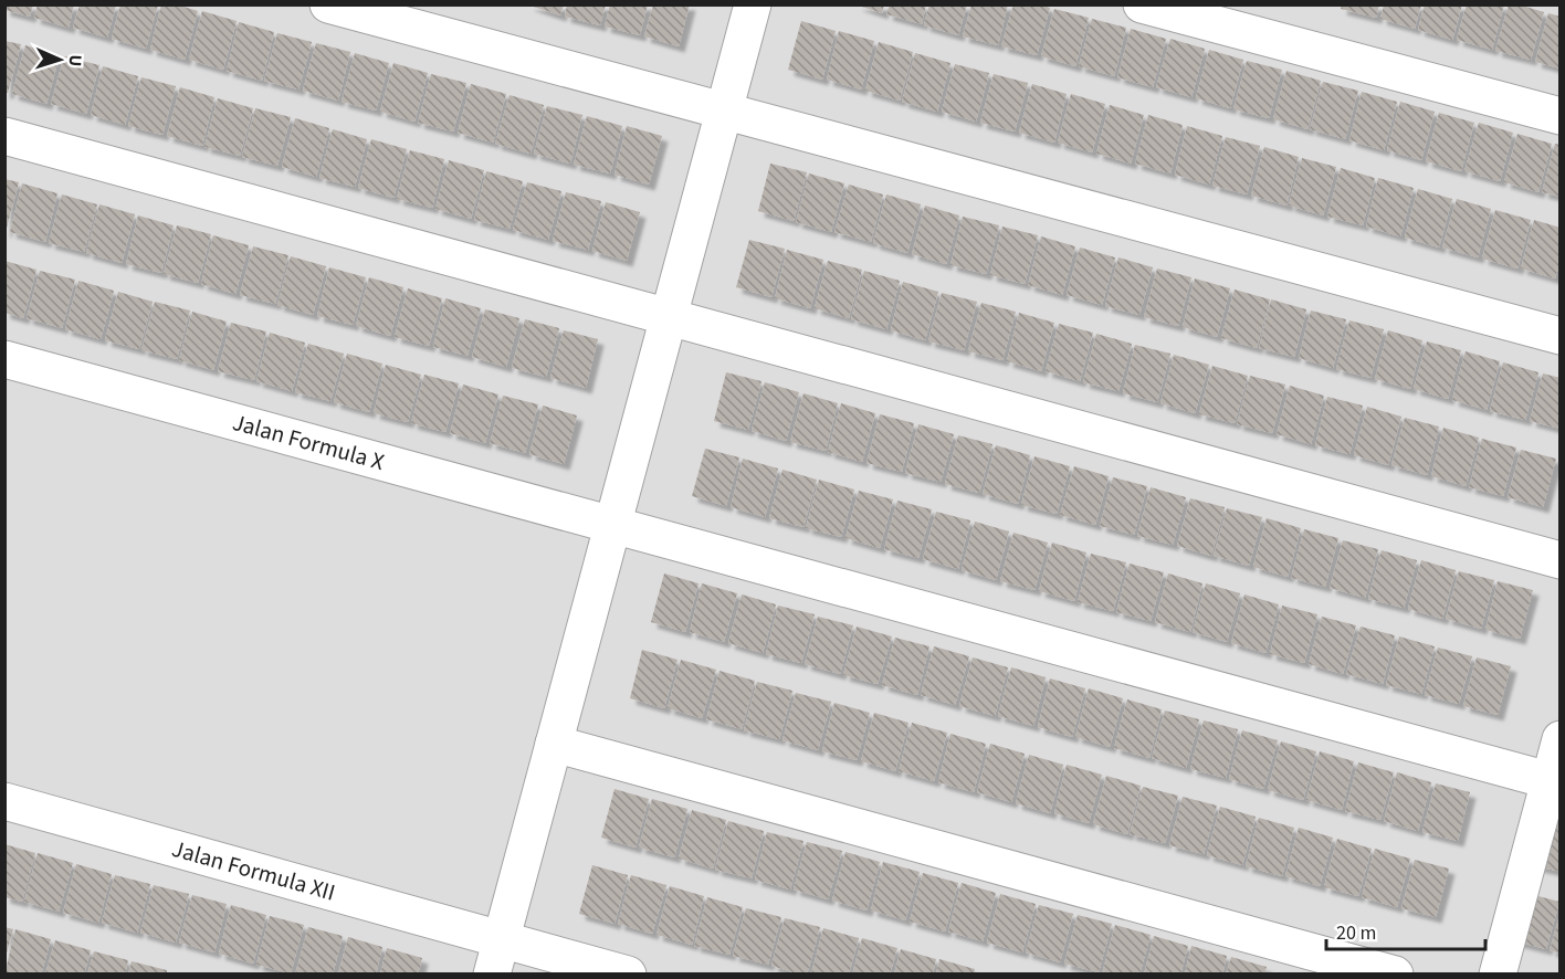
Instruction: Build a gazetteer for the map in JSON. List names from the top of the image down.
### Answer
{
  "streets": {
    "street": ["Jalan Formula X", "Jalan Formula XII"]
  },
  "scale_bar": "20 m",
  "north": "right"
}
